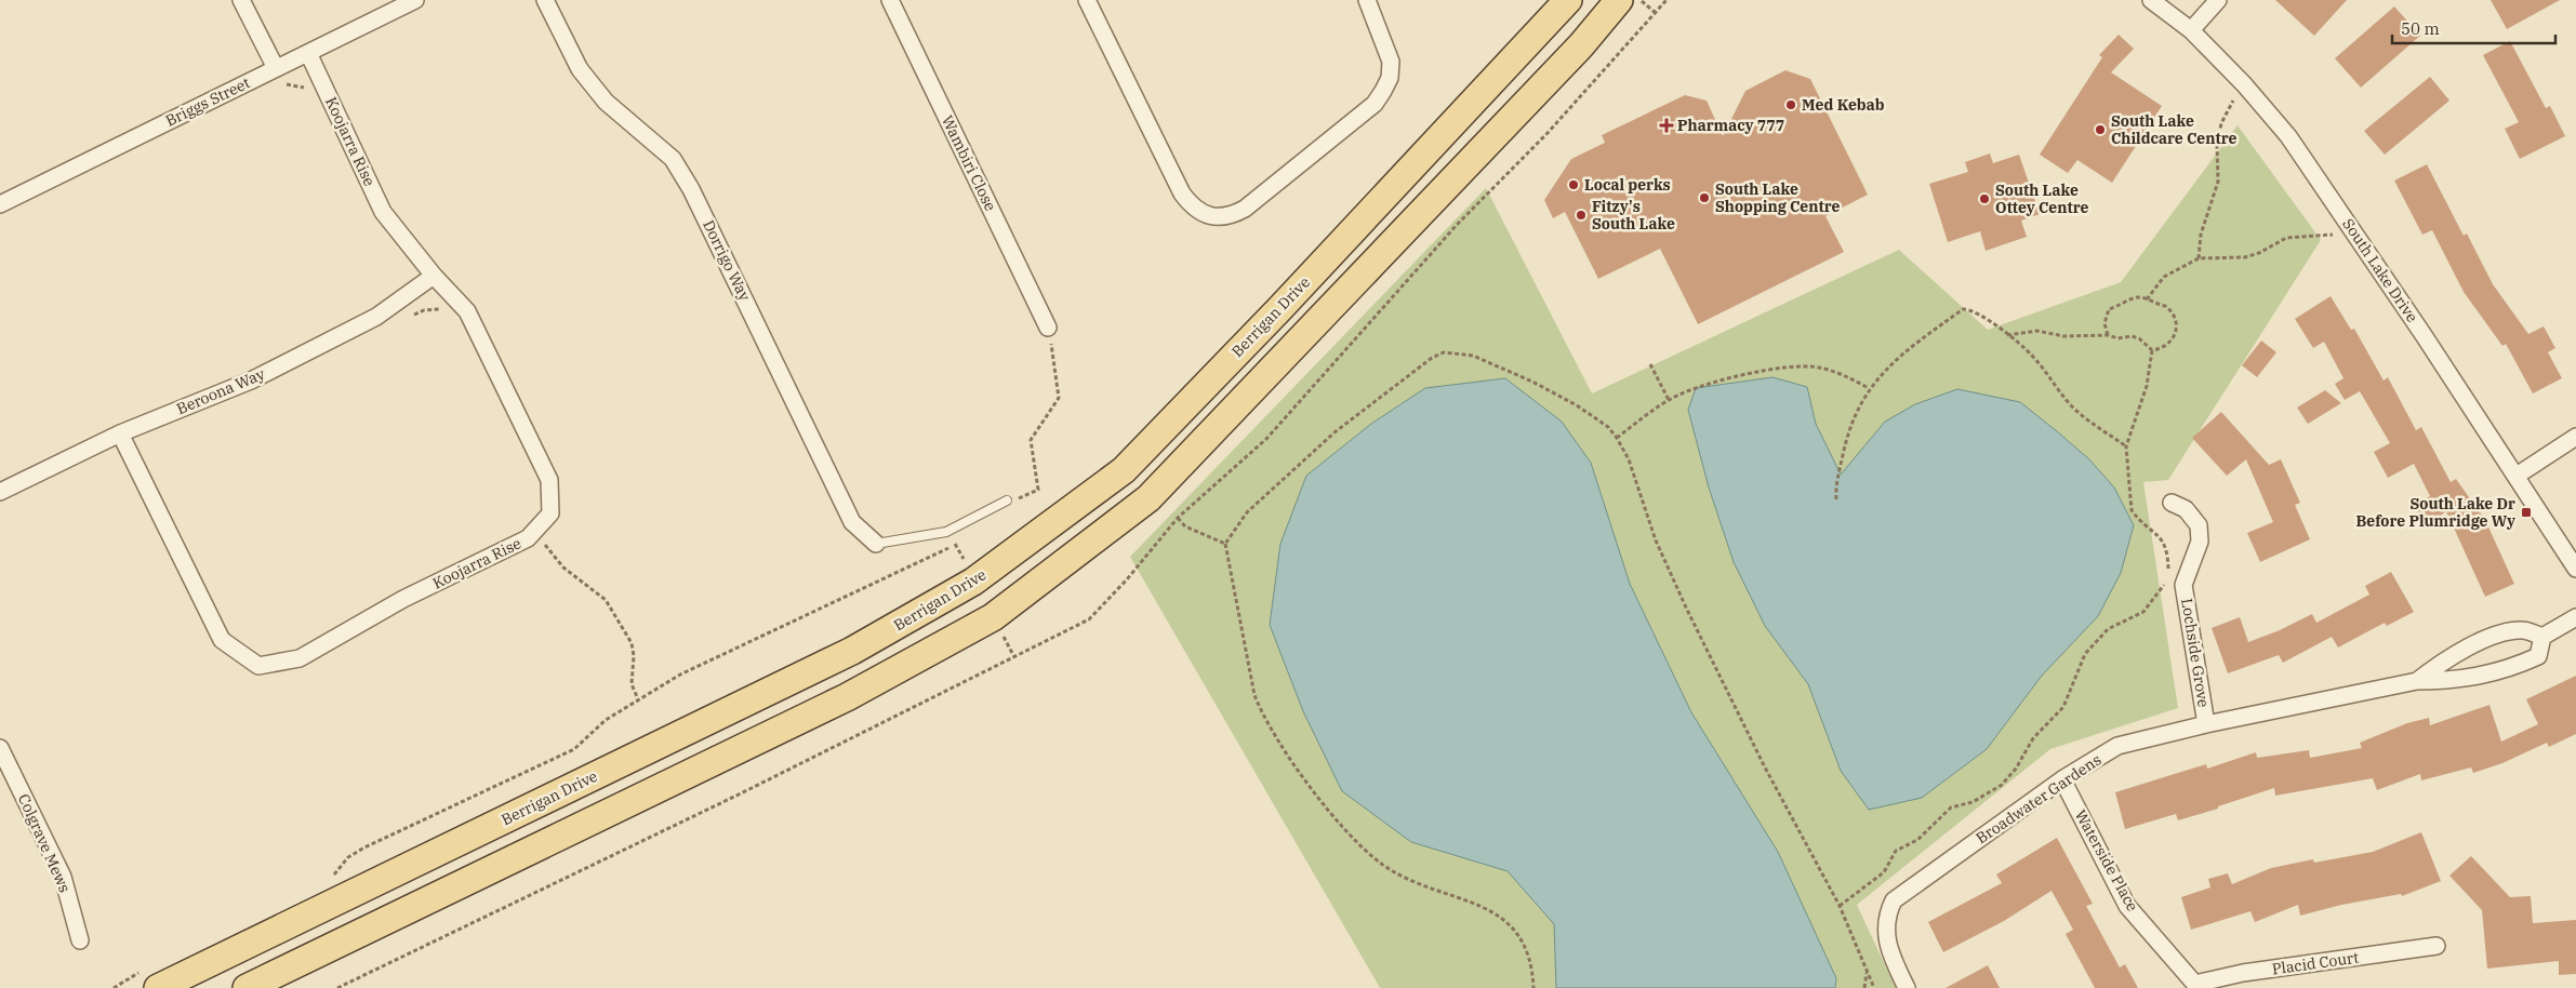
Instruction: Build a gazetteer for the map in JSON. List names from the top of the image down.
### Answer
{
  "streets": {
    "main road": ["Berrigan Drive"],
    "street": [
      "Briggs Street",
      "Koojarra Rise",
      "Wambiri Close",
      "Dorrigo Way",
      "South Lake Drive",
      "Beroona Way",
      "Lochside Grove",
      "Broadwater Gardens",
      "Colgrave Mews",
      "Waterside Place",
      "Placid Court"
    ]
  },
  "crossings": [
    ["Briggs Street", "Koojarra Rise"],
    ["Koojarra Rise", "Beroona Way"],
    ["Lochside Grove", "Broadwater Gardens"],
    ["Broadwater Gardens", "Waterside Place"],
    ["Waterside Place", "Placid Court"]
  ],
  "places": {
    "other": [
      "Med Kebab",
      "South Lake Childcare Centre",
      "Local perks",
      "South Lake Shopping Centre",
      "South Lake Ottey Centre",
      "Fitzy's South Lake"
    ],
    "health": ["Pharmacy 777"],
    "transit": ["South Lake Dr Before Plumridge Wy"]
  },
  "scale_bar": "50 m"
}
